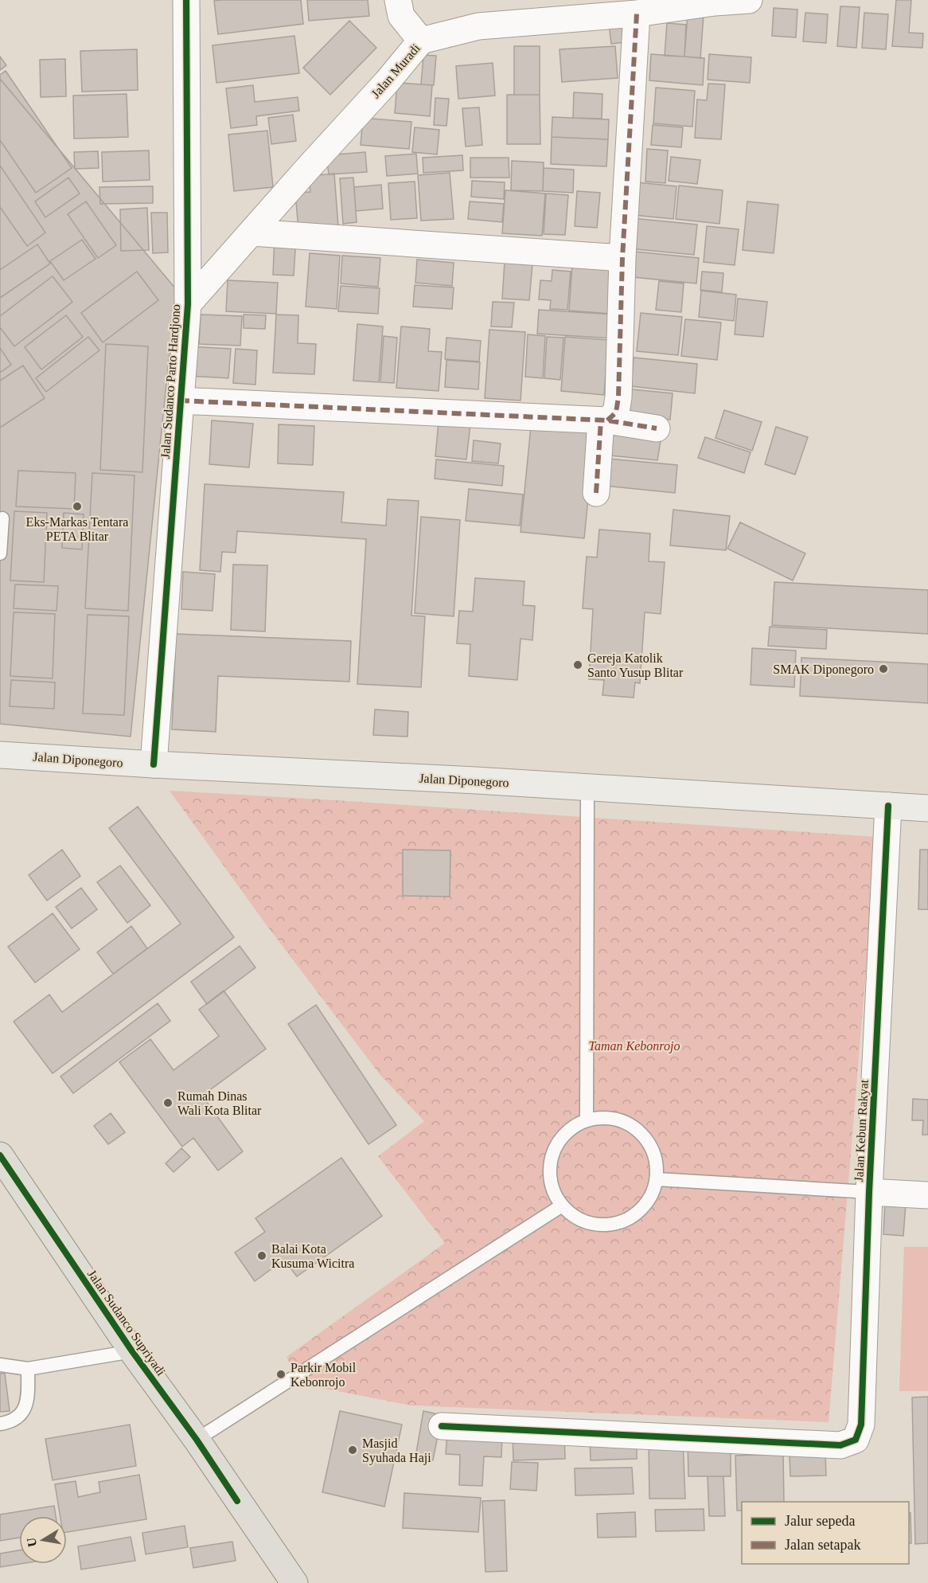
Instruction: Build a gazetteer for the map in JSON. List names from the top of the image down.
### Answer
{
  "streets": {
    "main road": ["Jalan Diponegoro", "Jalan Sudanco Supriyadi"],
    "street": ["Jalan Muradi", "Jalan Sudanco Parto Hardjono", "Jalan Kebun Rakyat"]
  },
  "crossings": [
    ["Jalan Muradi", "Jalan Sudanco Parto Hardjono"],
    ["Jalan Sudanco Parto Hardjono", "Jalan Diponegoro"],
    ["Jalan Diponegoro", "Jalan Kebun Rakyat"]
  ],
  "parks": ["Taman Kebonrojo"],
  "places": [
    "Eks-Markas Tentara PETA Blitar",
    "Gereja Katolik Santo Yusup Blitar",
    "SMAK Diponegoro",
    "Rumah Dinas Wali Kota Blitar",
    "Balai Kota Kusuma Wicitra",
    "Parkir Mobil Kebonrojo",
    "Masjid Syuhada Haji"
  ],
  "legend": ["Jalur sepeda", "Jalan setapak"],
  "north": "left"
}
